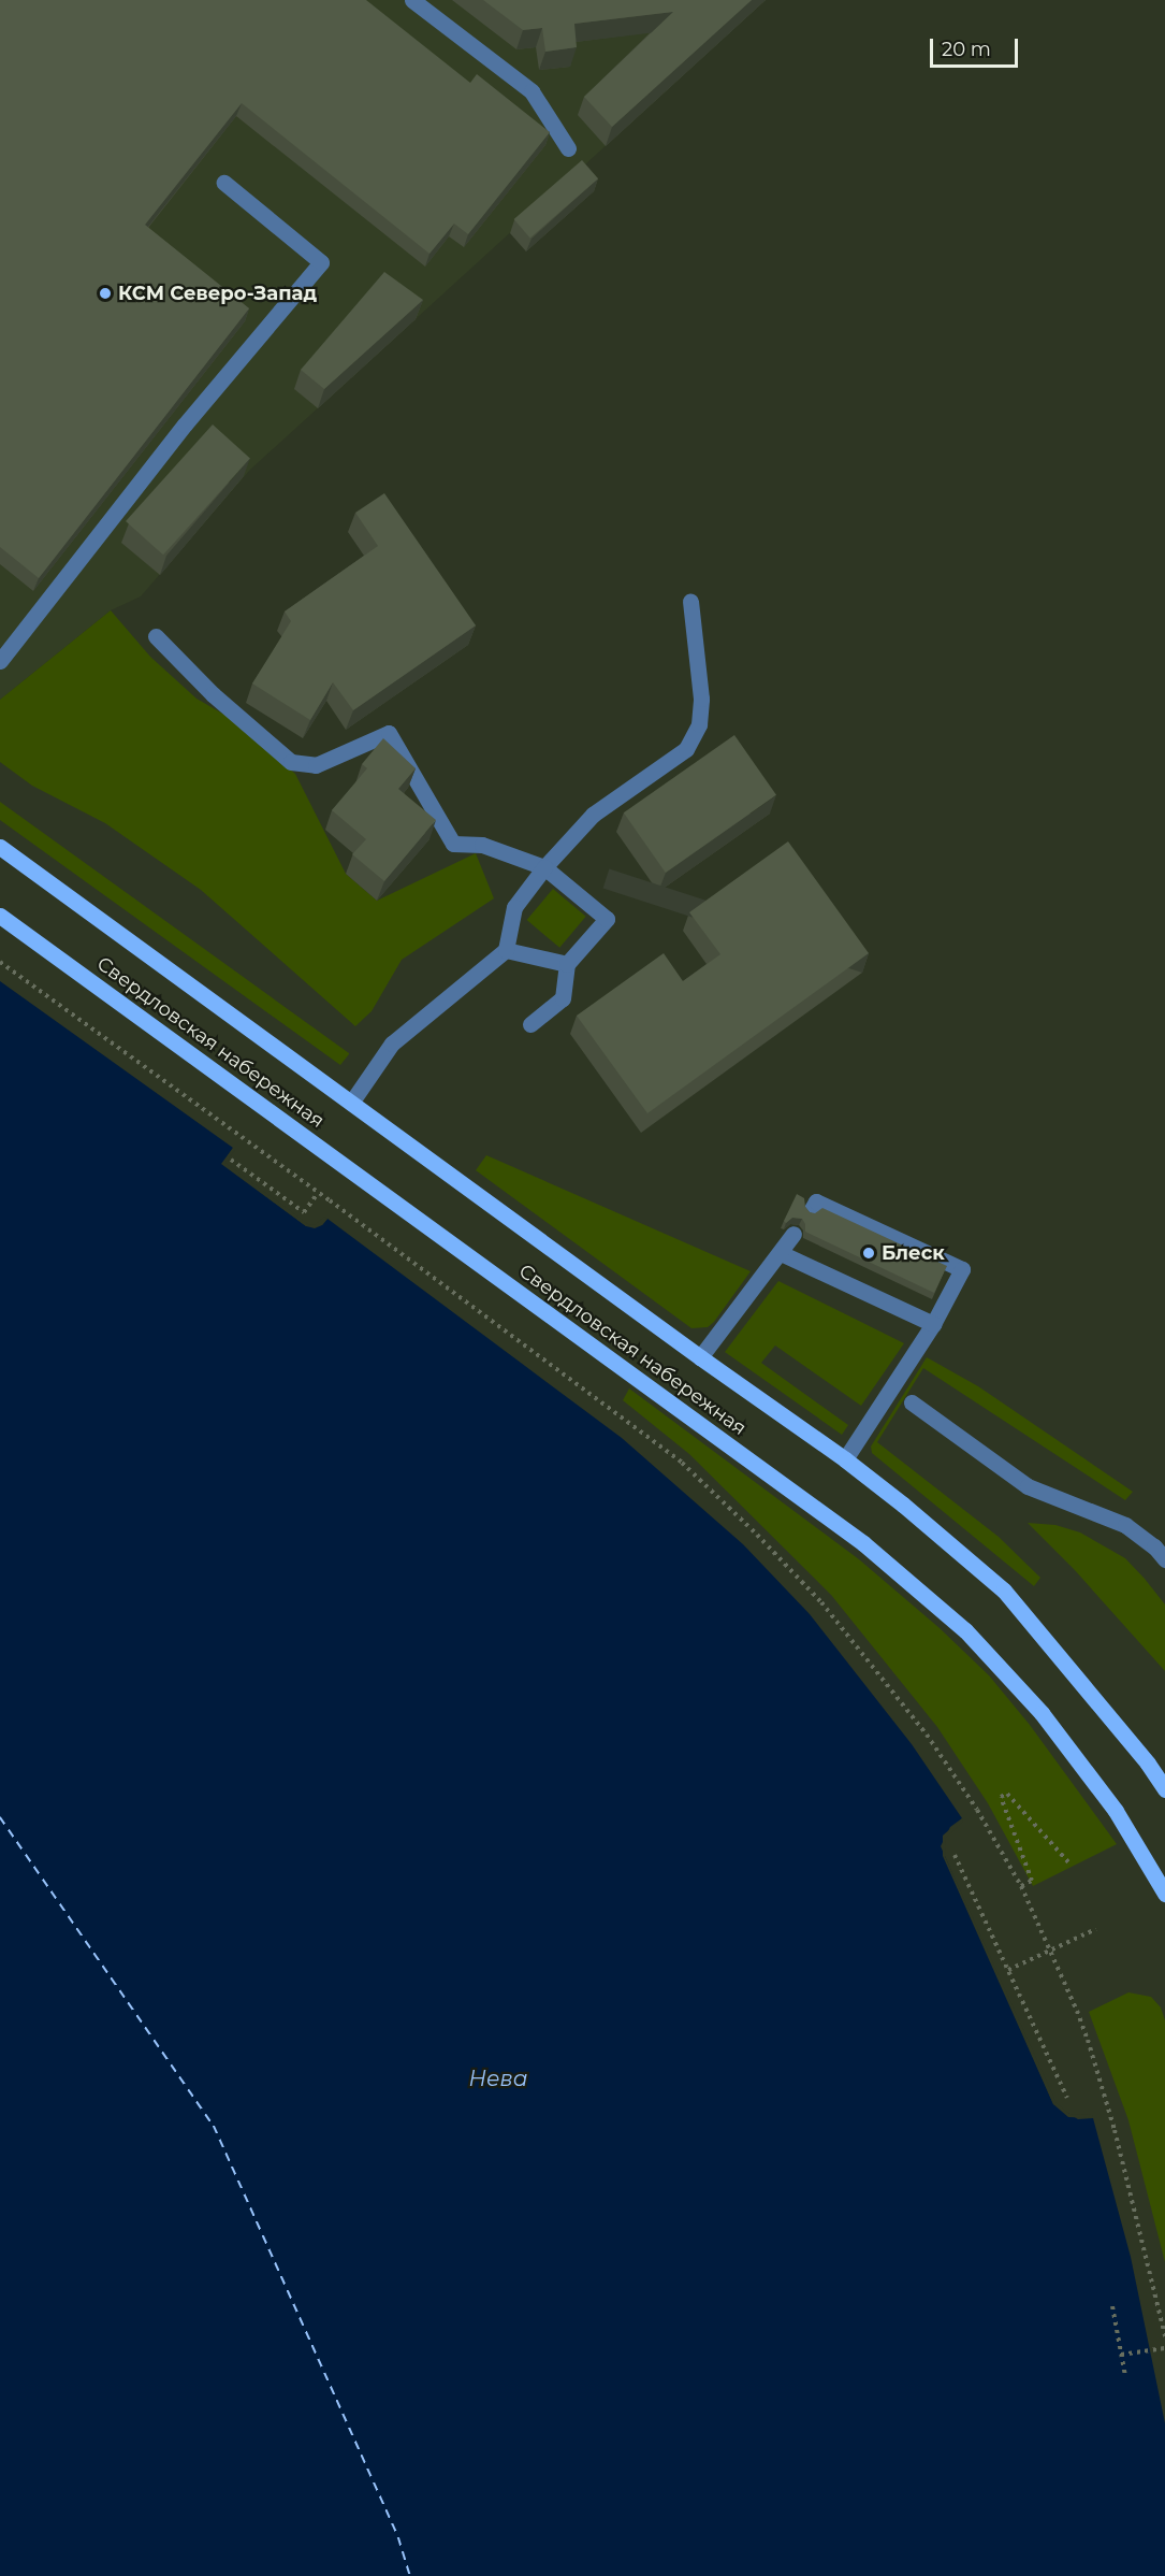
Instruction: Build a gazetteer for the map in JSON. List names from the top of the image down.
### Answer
{
  "streets": {
    "main road": ["Свердловская набережная"]
  },
  "water": ["Нева"],
  "places": ["КСМ Северо-Запад", "Блеск"],
  "scale_bar": "20 m"
}
